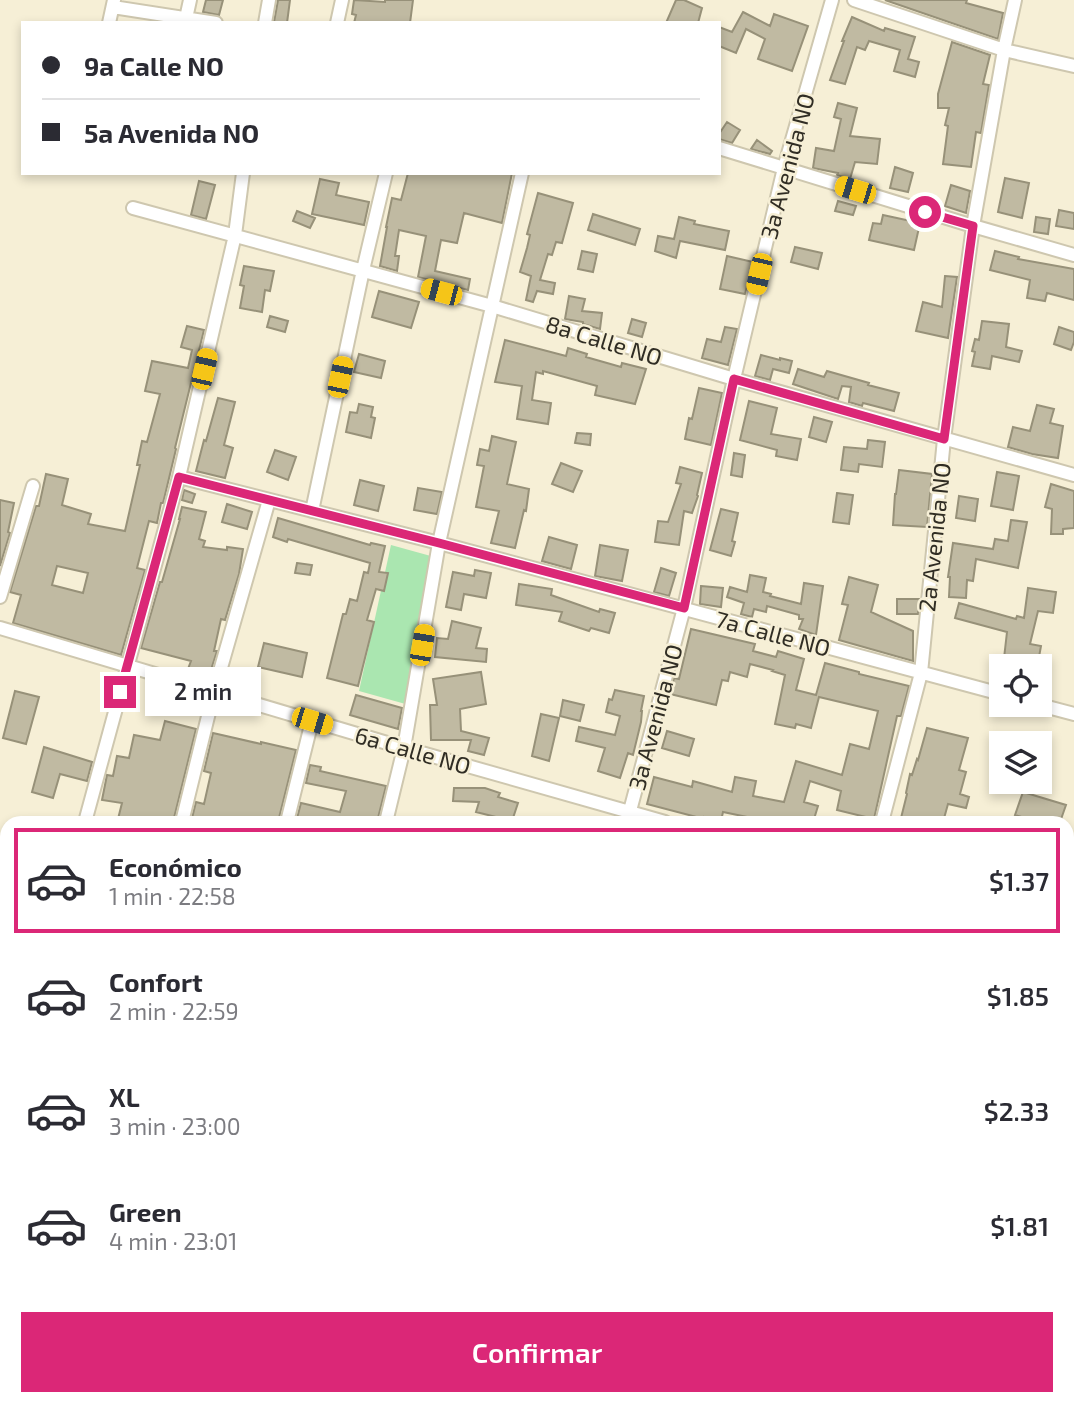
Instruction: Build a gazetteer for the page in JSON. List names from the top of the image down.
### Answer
{
  "streets": {
    "street": [
      "3a Avenida NO",
      "8a Calle NO",
      "2a Avenida NO",
      "7a Calle NO",
      "6a Calle NO"
    ]
  },
  "crossings": [
    ["3a Avenida NO", "8a Calle NO"],
    ["3a Avenida NO", "7a Calle NO"],
    ["8a Calle NO", "2a Avenida NO"],
    ["2a Avenida NO", "7a Calle NO"]
  ],
  "page": {
    "banner": ["9a Calle NO", "5a Avenida NO"],
    "bubble": "2 min",
    "list": [
      {
        "name": "Económico",
        "note": "1 min · 22:58",
        "value": "$1.37"
      },
      {
        "name": "Confort",
        "note": "2 min · 22:59",
        "value": "$1.85"
      },
      {
        "name": "XL",
        "note": "3 min · 23:00",
        "value": "$2.33"
      },
      {
        "name": "Green",
        "note": "4 min · 23:01",
        "value": "$1.81"
      }
    ],
    "buttons": "Confirmar"
  }
}
